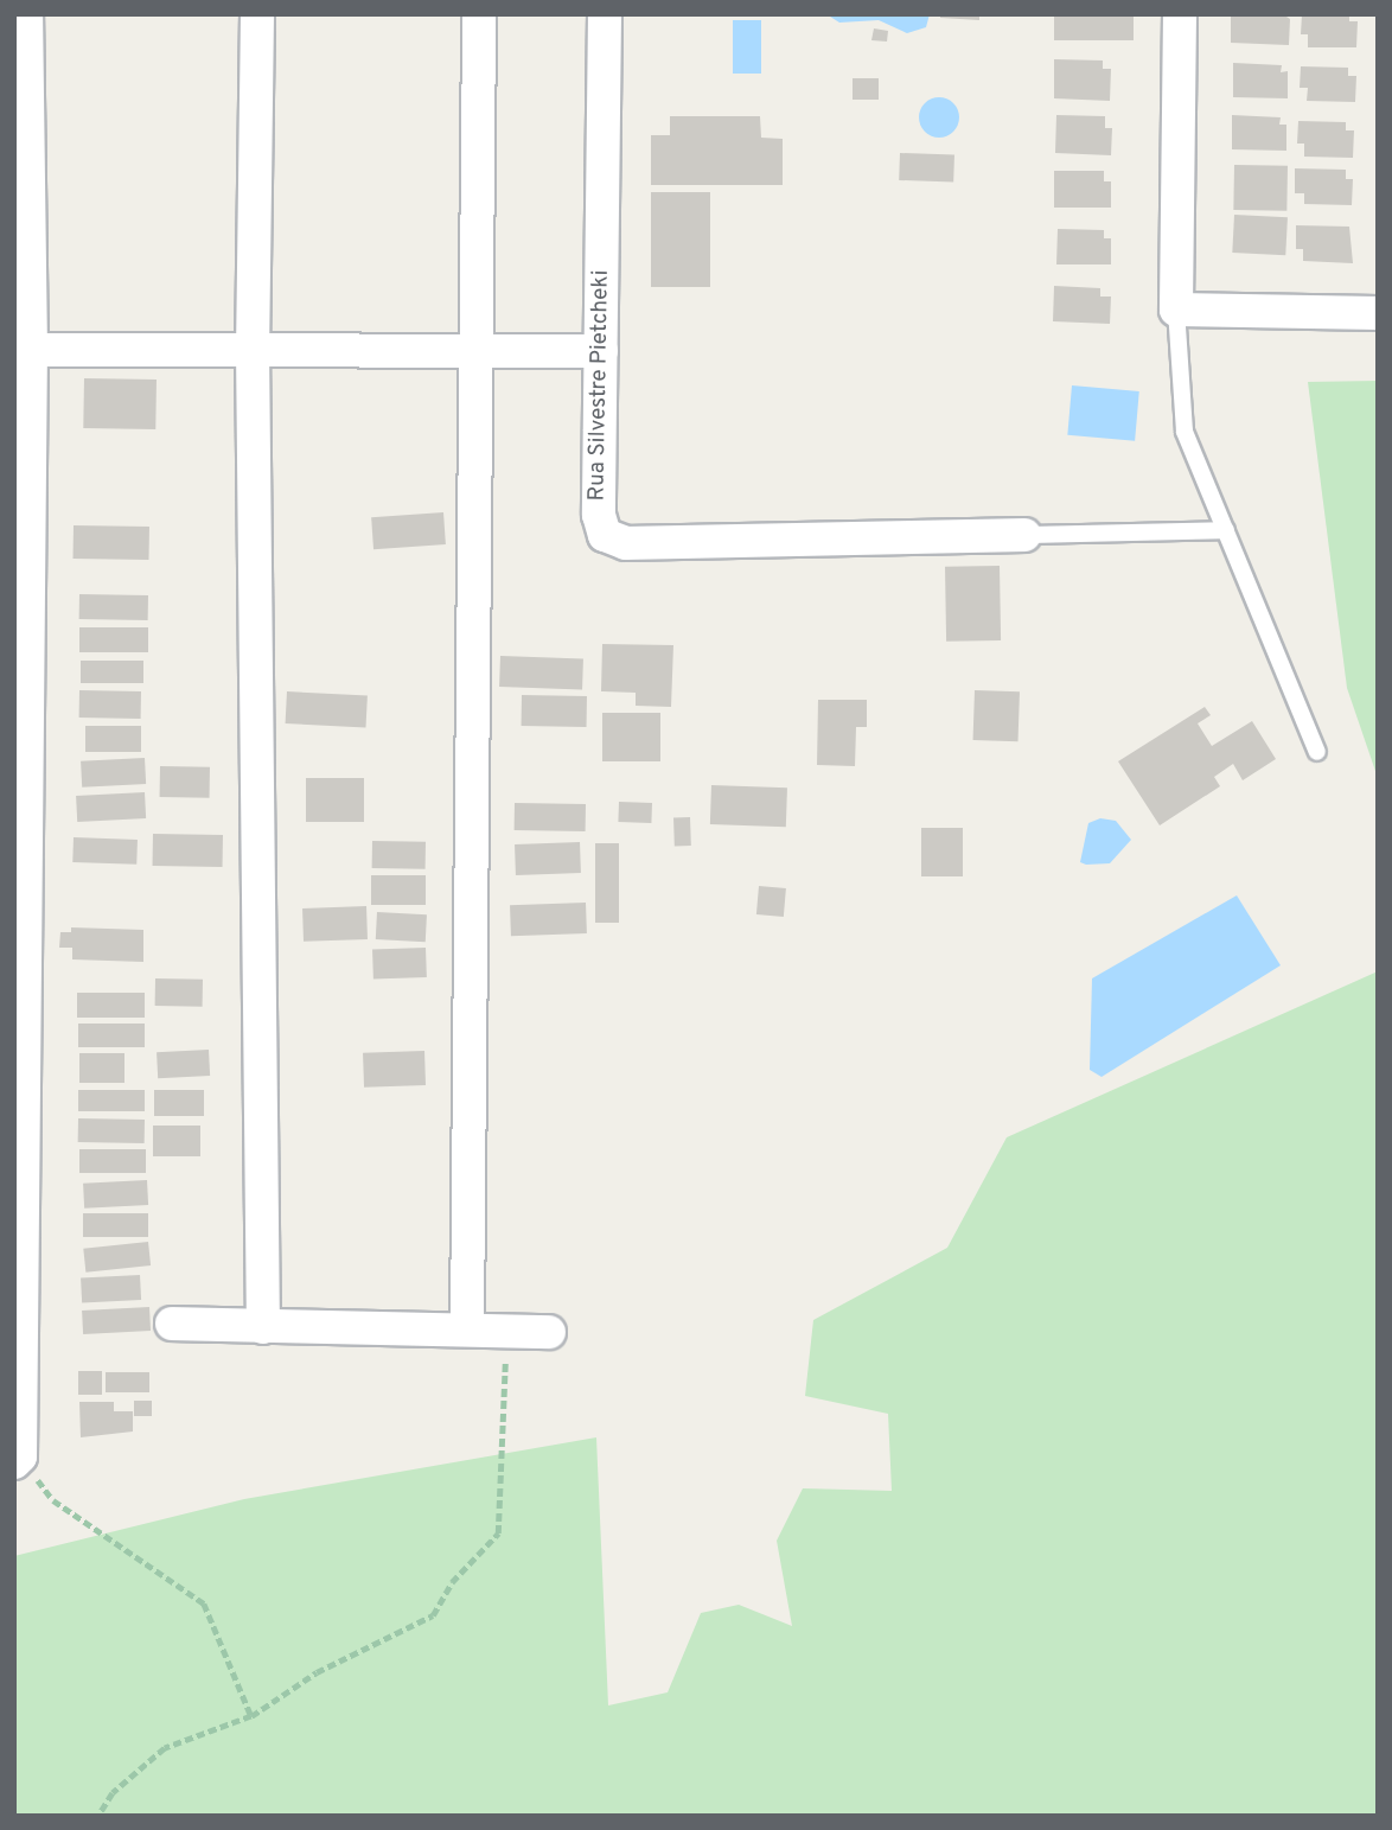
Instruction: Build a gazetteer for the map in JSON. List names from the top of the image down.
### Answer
{
  "streets": {
    "street": ["Rua Silvestre Pietcheki"]
  }
}
